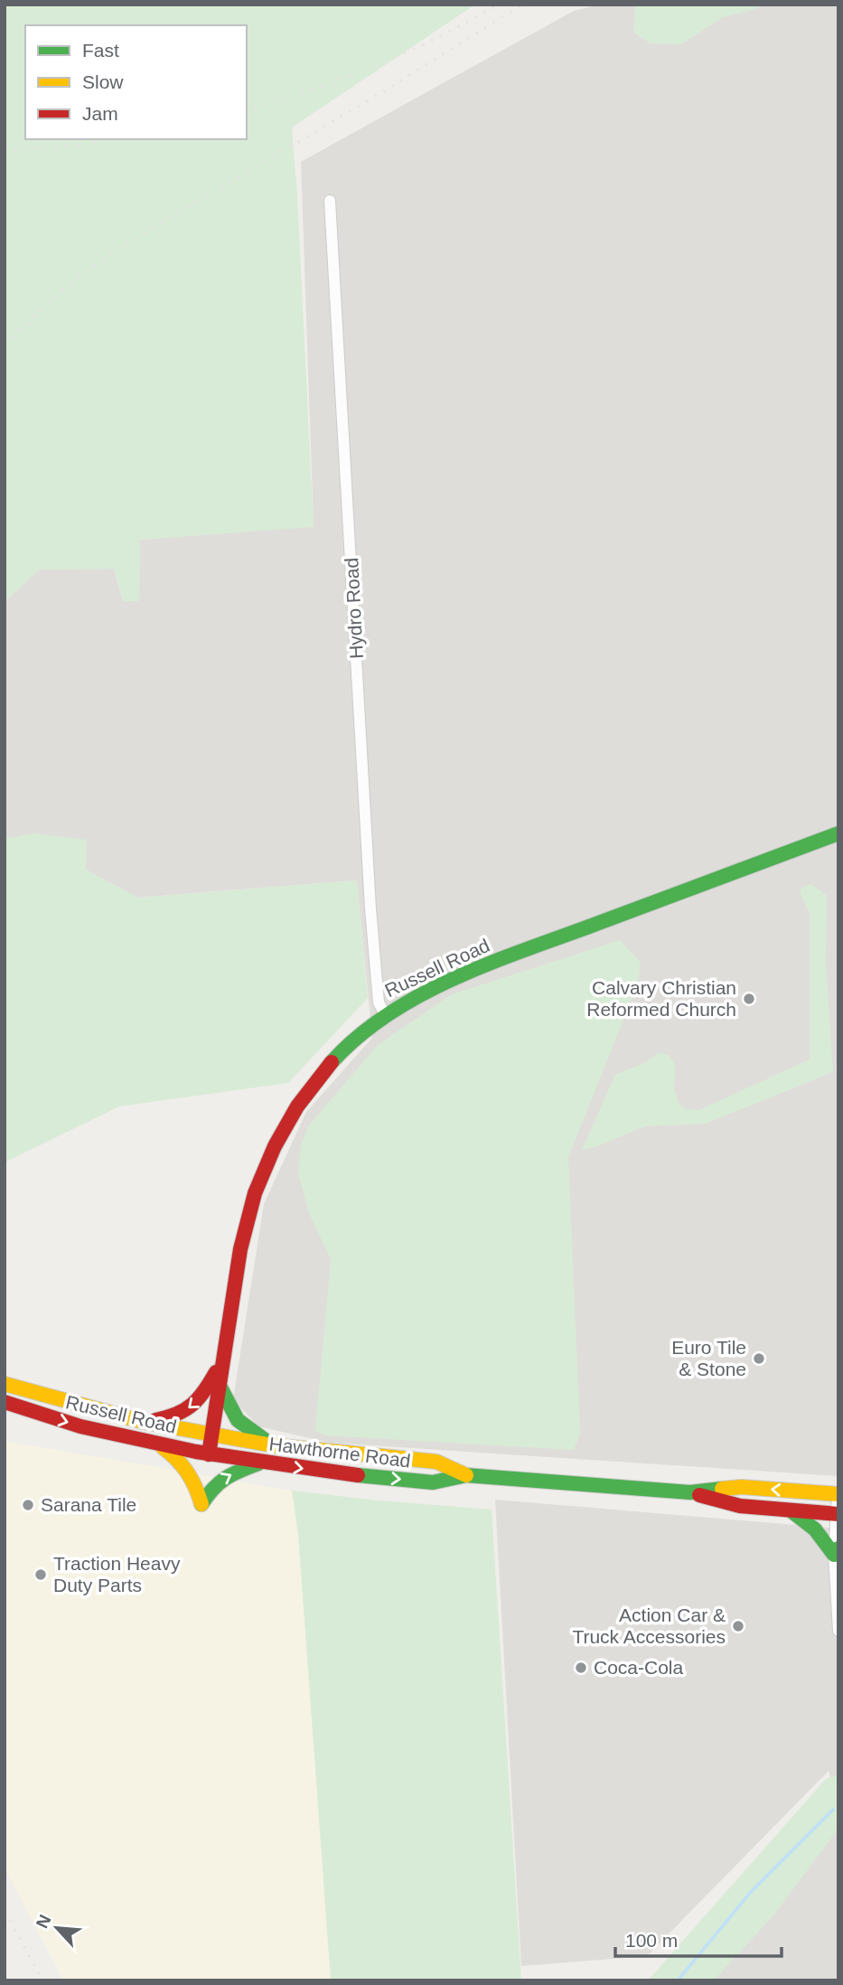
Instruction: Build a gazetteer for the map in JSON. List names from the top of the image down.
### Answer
{
  "streets": {
    "main road": ["Russell Road", "Hawthorne Road"],
    "street": ["Hydro Road"]
  },
  "crossings": [
    ["Hydro Road", "Russell Road"],
    ["Russell Road", "Hawthorne Road"]
  ],
  "places": [
    "Calvary Christian Reformed Church",
    "Euro Tile & Stone",
    "Sarana Tile",
    "Traction Heavy Duty Parts",
    "Action Car & Truck Accessories",
    "Coca-Cola"
  ],
  "legend": ["Fast", "Slow", "Jam"],
  "scale_bar": "100 m",
  "north": "top left"
}
